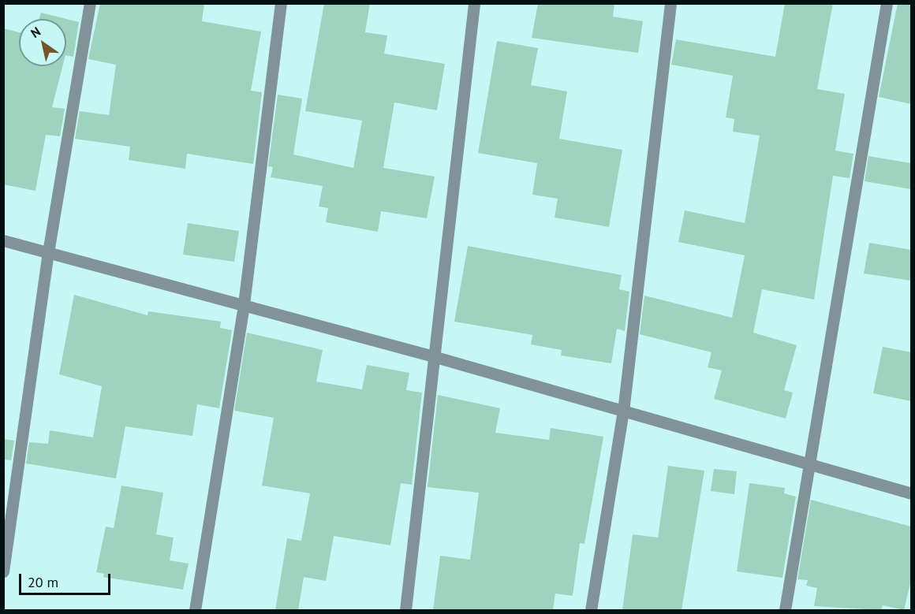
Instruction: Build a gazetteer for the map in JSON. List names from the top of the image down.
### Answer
{
  "scale_bar": "20 m",
  "north": "top left"
}
